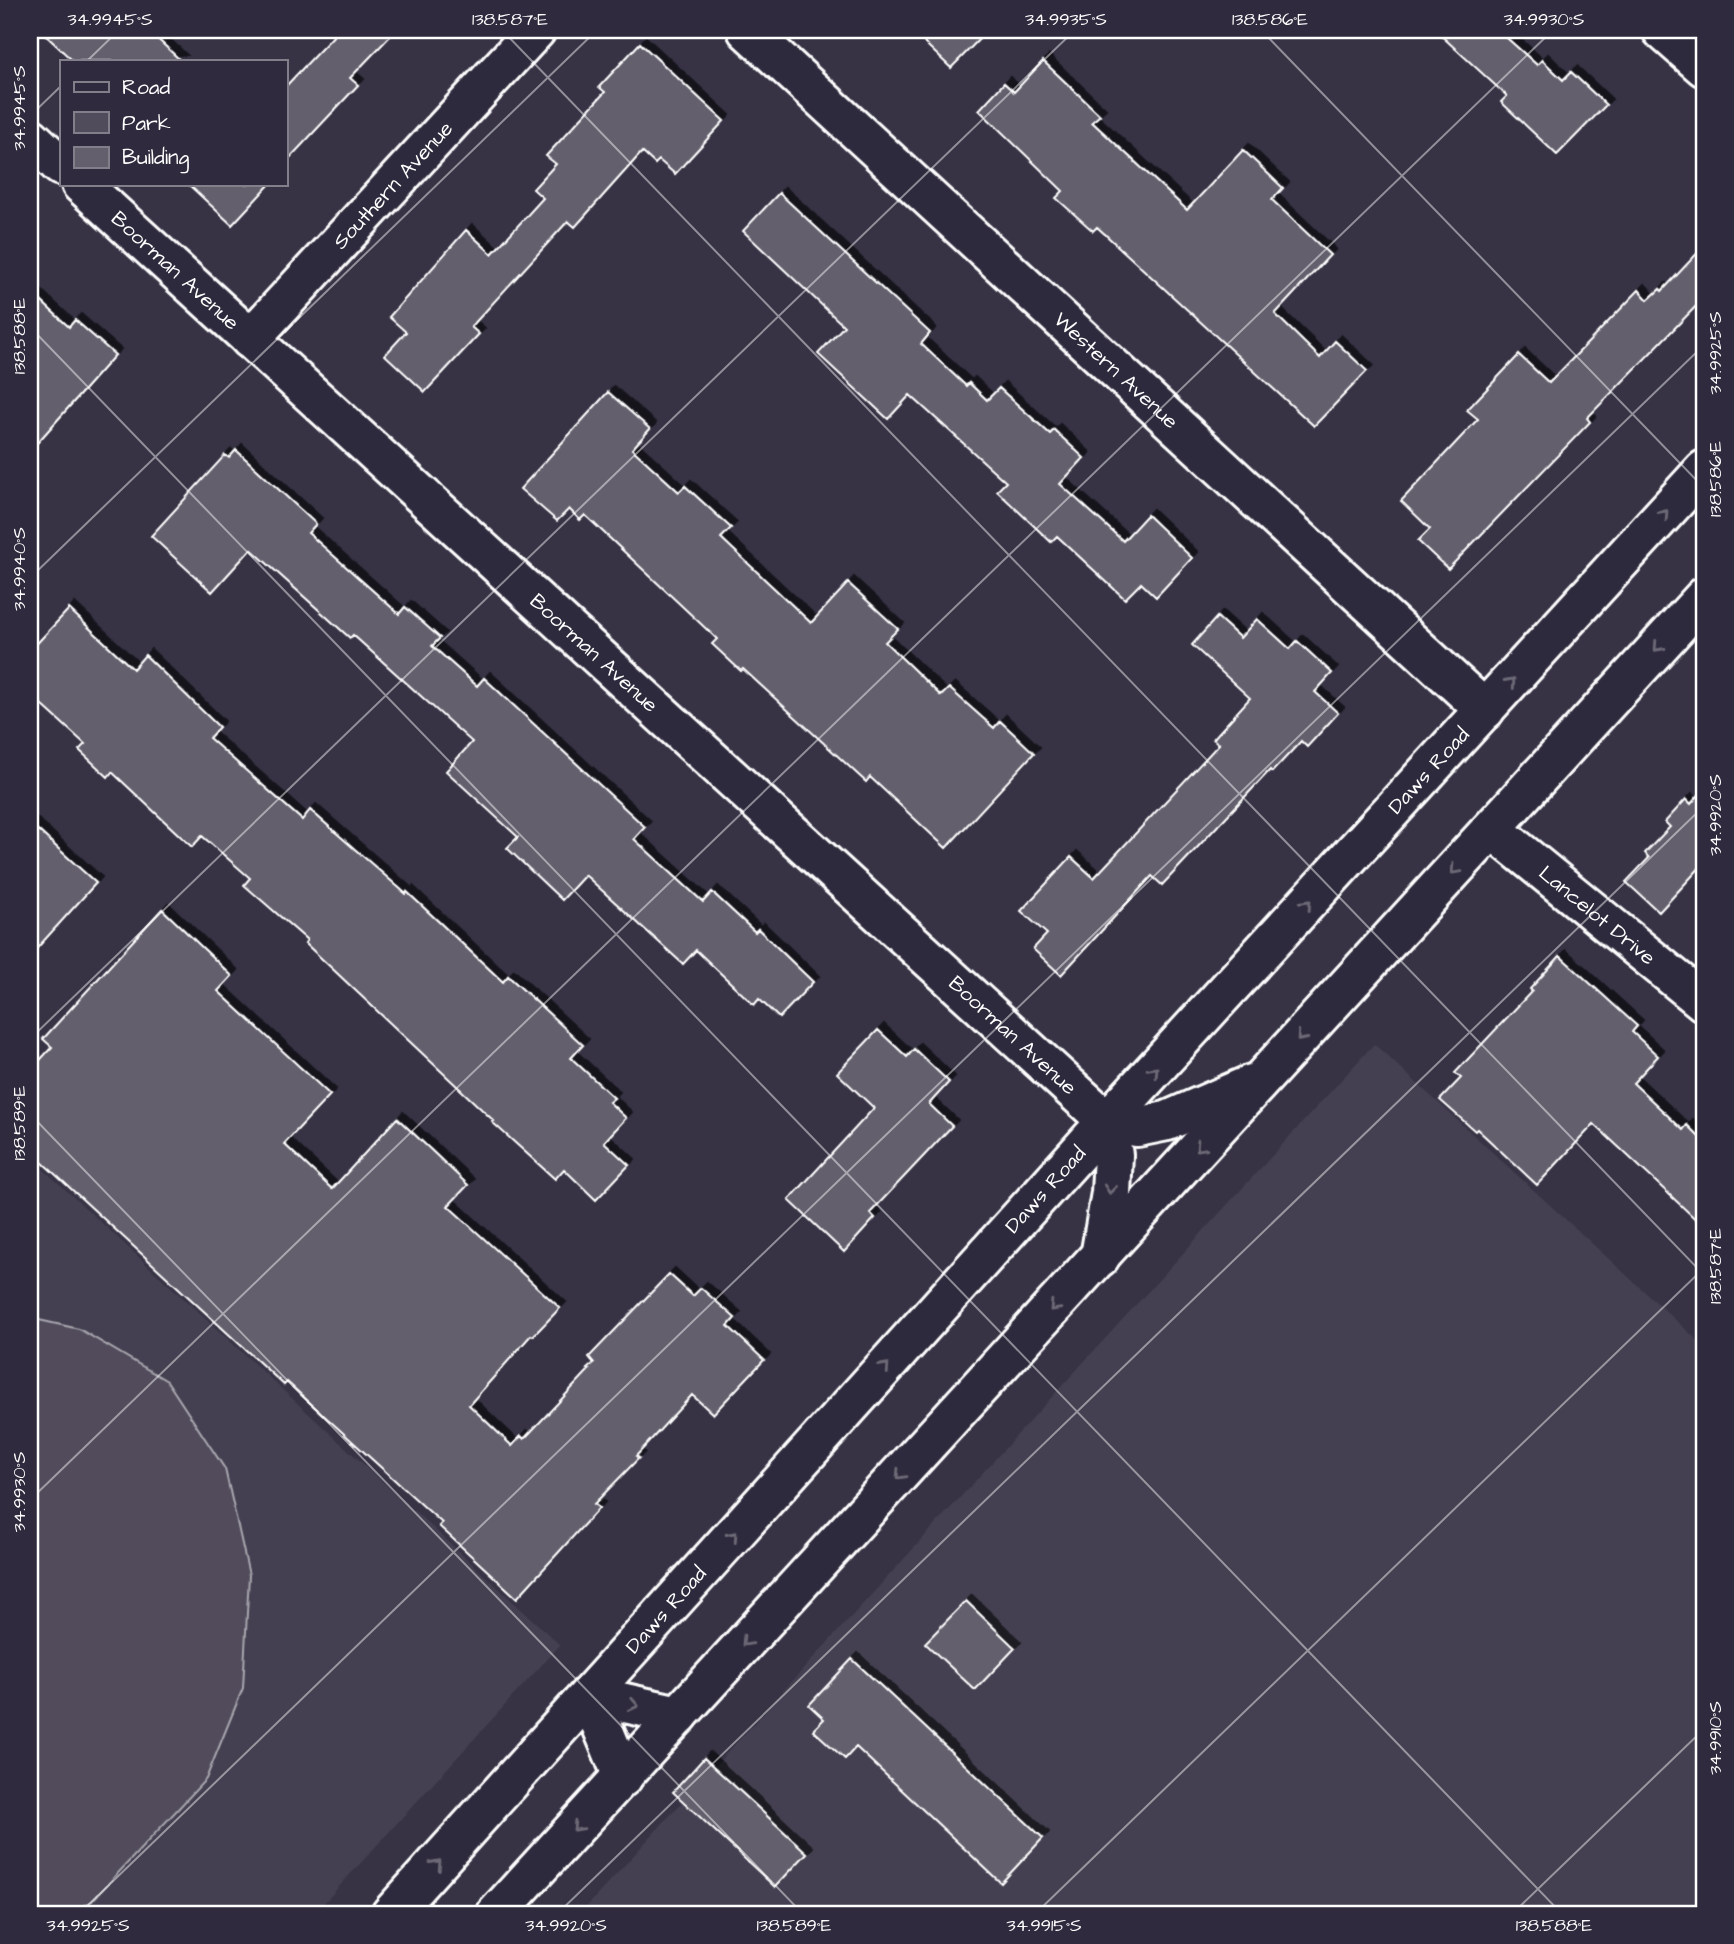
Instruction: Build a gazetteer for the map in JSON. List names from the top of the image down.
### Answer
{
  "streets": {
    "main road": [
      "Southern Avenue",
      "Boorman Avenue",
      "Western Avenue",
      "Daws Road",
      "Lancelot Drive"
    ]
  },
  "crossings": [
    ["Southern Avenue", "Boorman Avenue"],
    ["Boorman Avenue", "Daws Road"],
    ["Western Avenue", "Daws Road"]
  ],
  "legend": ["Road", "Park", "Building"],
  "coordinates": [
    "34.9945°S",
    "138.587°E",
    "34.9935°S",
    "138.586°E",
    "34.9930°S",
    "138.588°E",
    "34.9925°S",
    "34.9940°S",
    "34.9920°S",
    "138.589°E",
    "34.9910°S",
    "34.9915°S"
  ]
}
